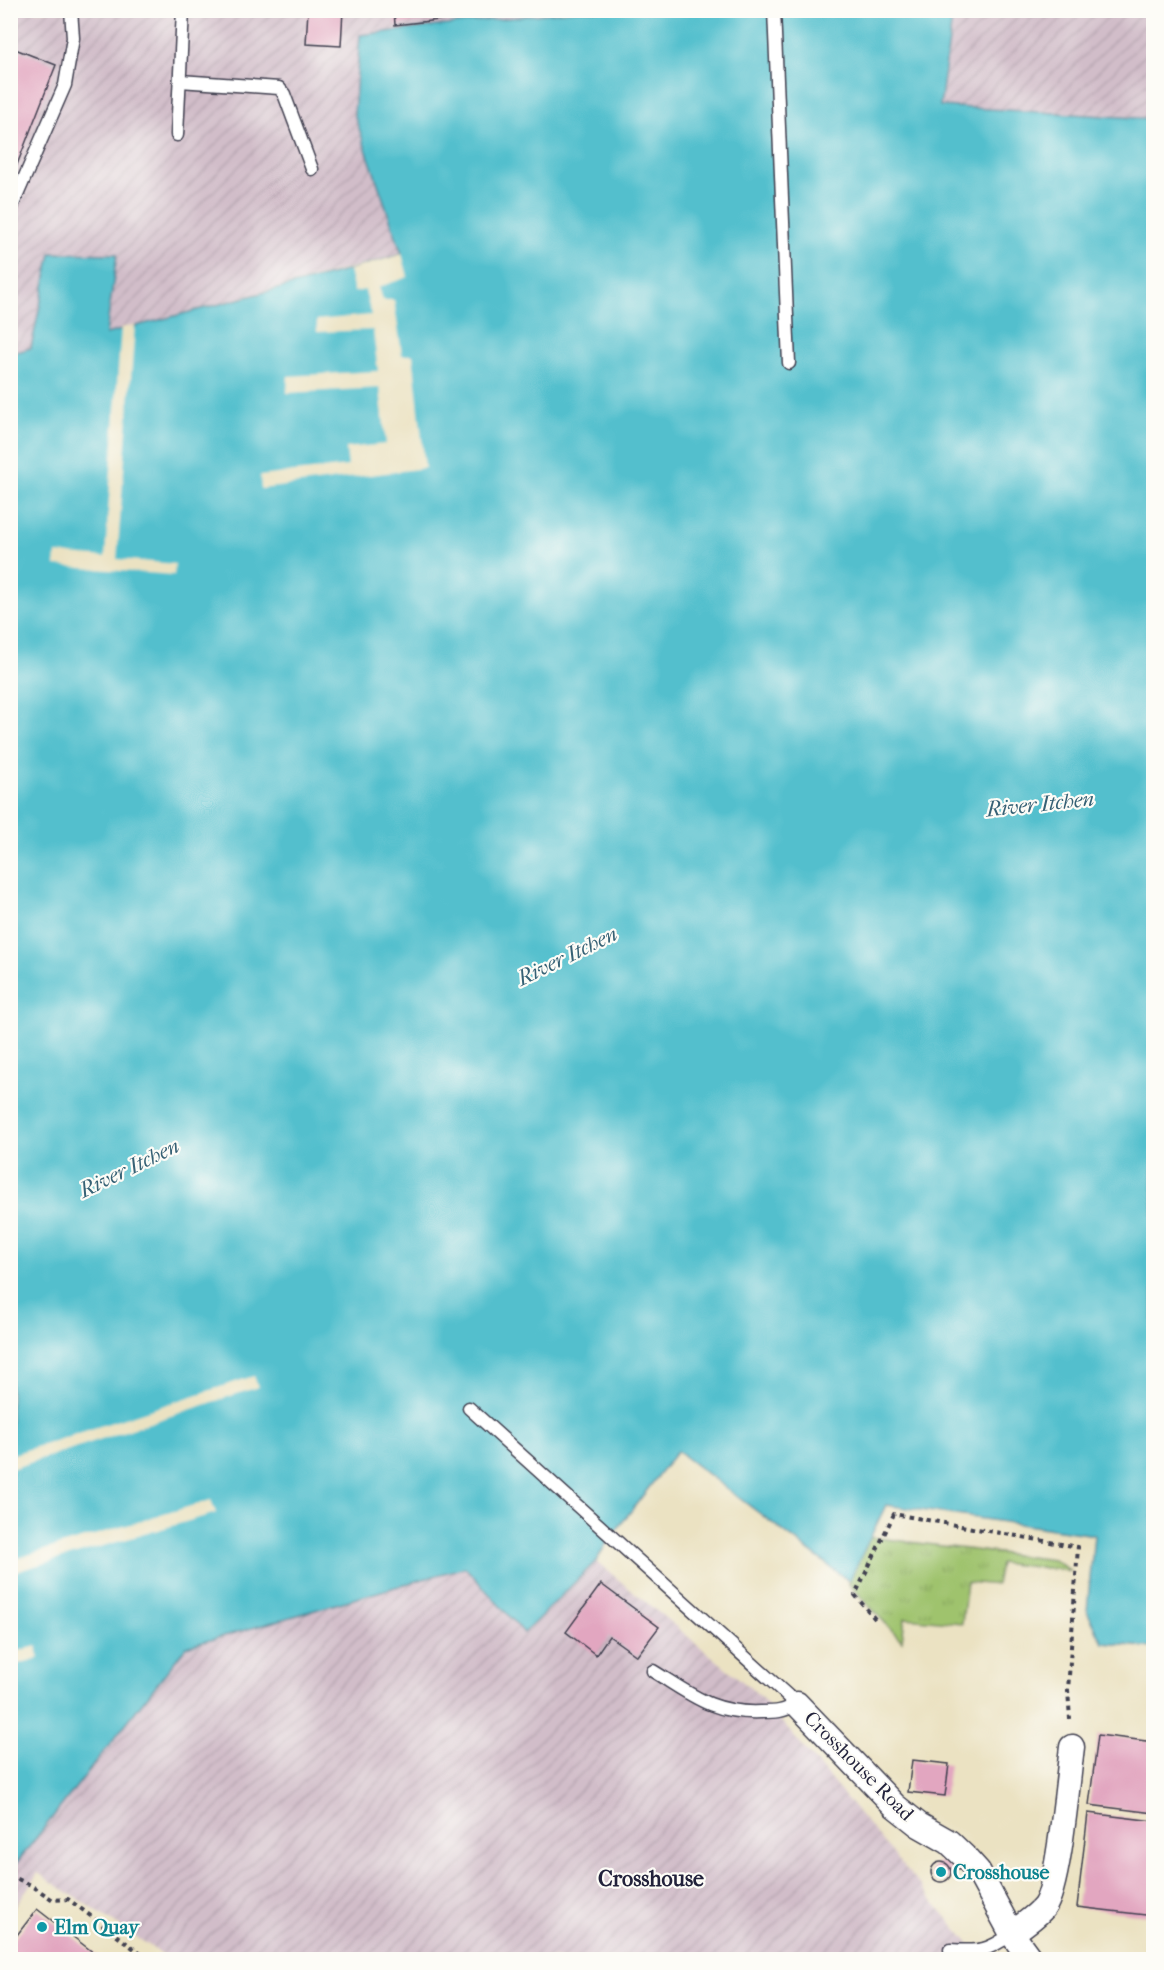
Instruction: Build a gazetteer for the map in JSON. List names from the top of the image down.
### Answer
{
  "streets": {
    "street": ["Crosshouse Road"]
  },
  "districts": ["Crosshouse"],
  "water": ["River Itchen"],
  "places": ["Crosshouse", "Elm Quay"]
}
